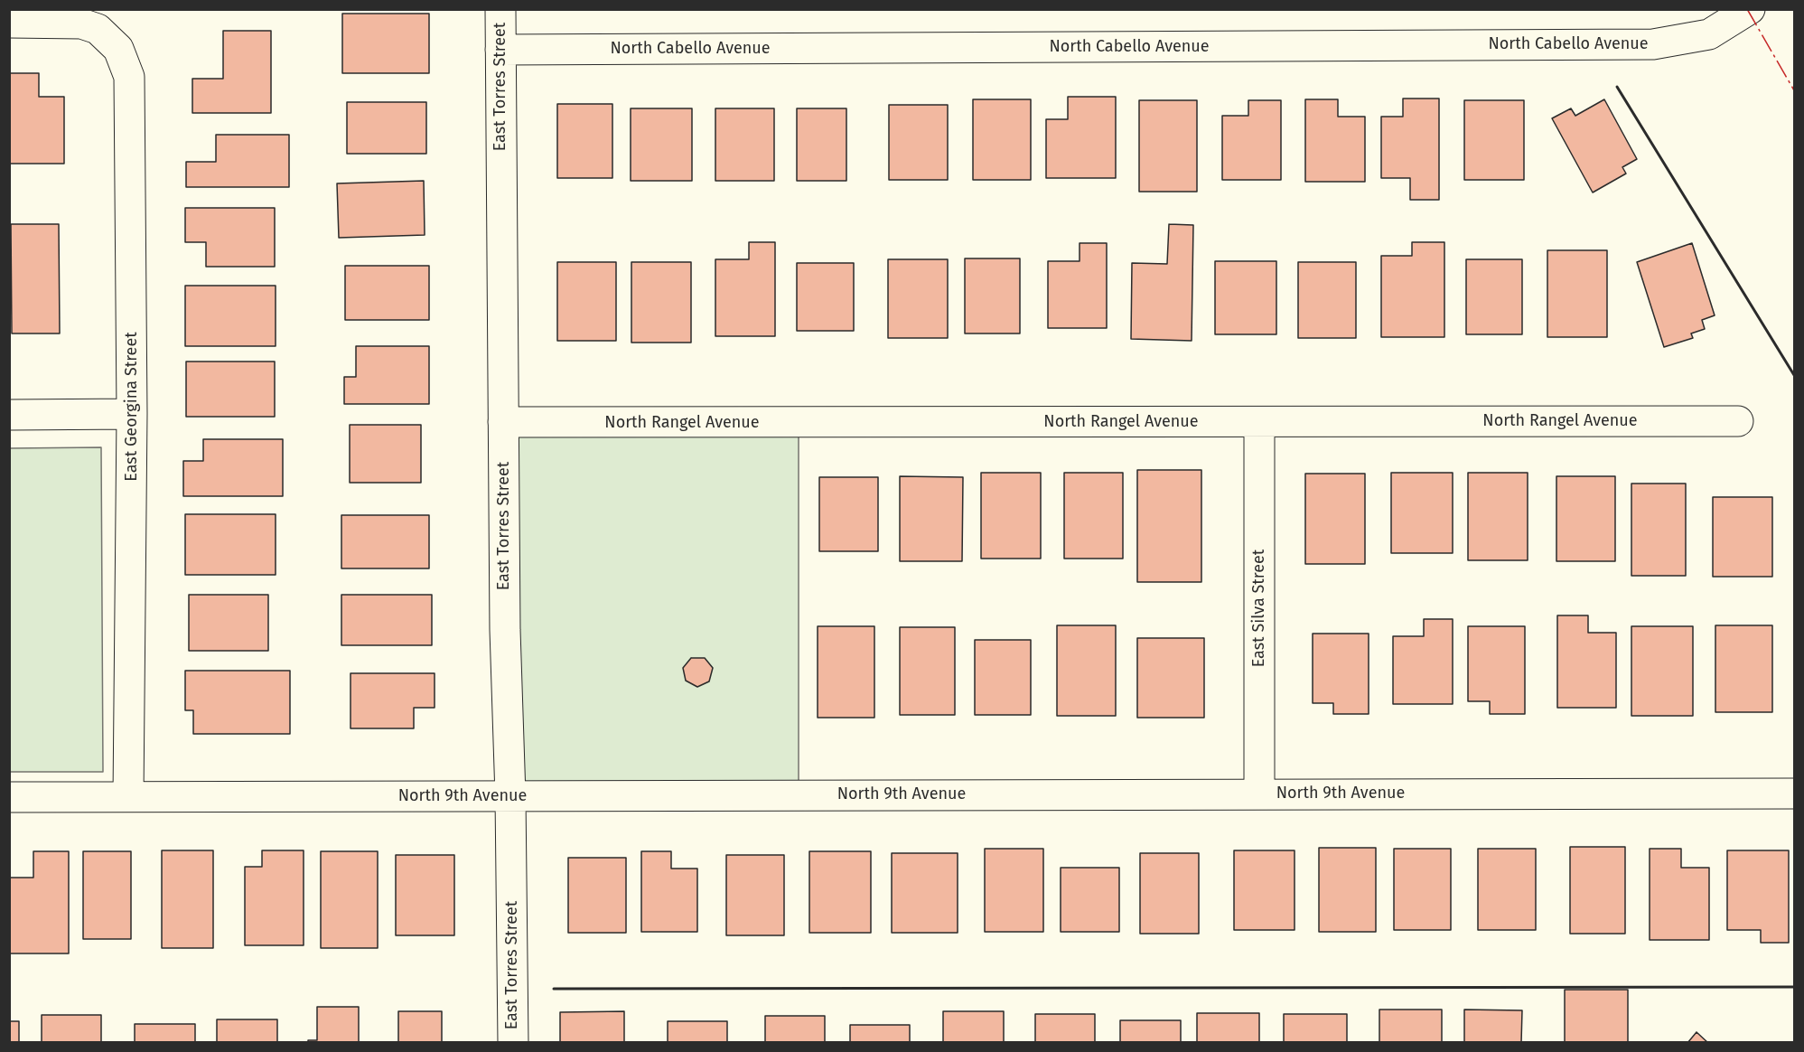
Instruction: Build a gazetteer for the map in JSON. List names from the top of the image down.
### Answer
{
  "streets": {
    "street": [
      "North Cabello Avenue",
      "East Torres Street",
      "East Georgina Street",
      "North Rangel Avenue",
      "East Silva Street",
      "North 9th Avenue"
    ]
  },
  "crossings": [
    ["North Cabello Avenue", "East Torres Street"],
    ["East Torres Street", "North Rangel Avenue"],
    ["East Torres Street", "North 9th Avenue"],
    ["East Georgina Street", "North 9th Avenue"],
    ["North Rangel Avenue", "East Silva Street"],
    ["East Silva Street", "North 9th Avenue"]
  ]
}
